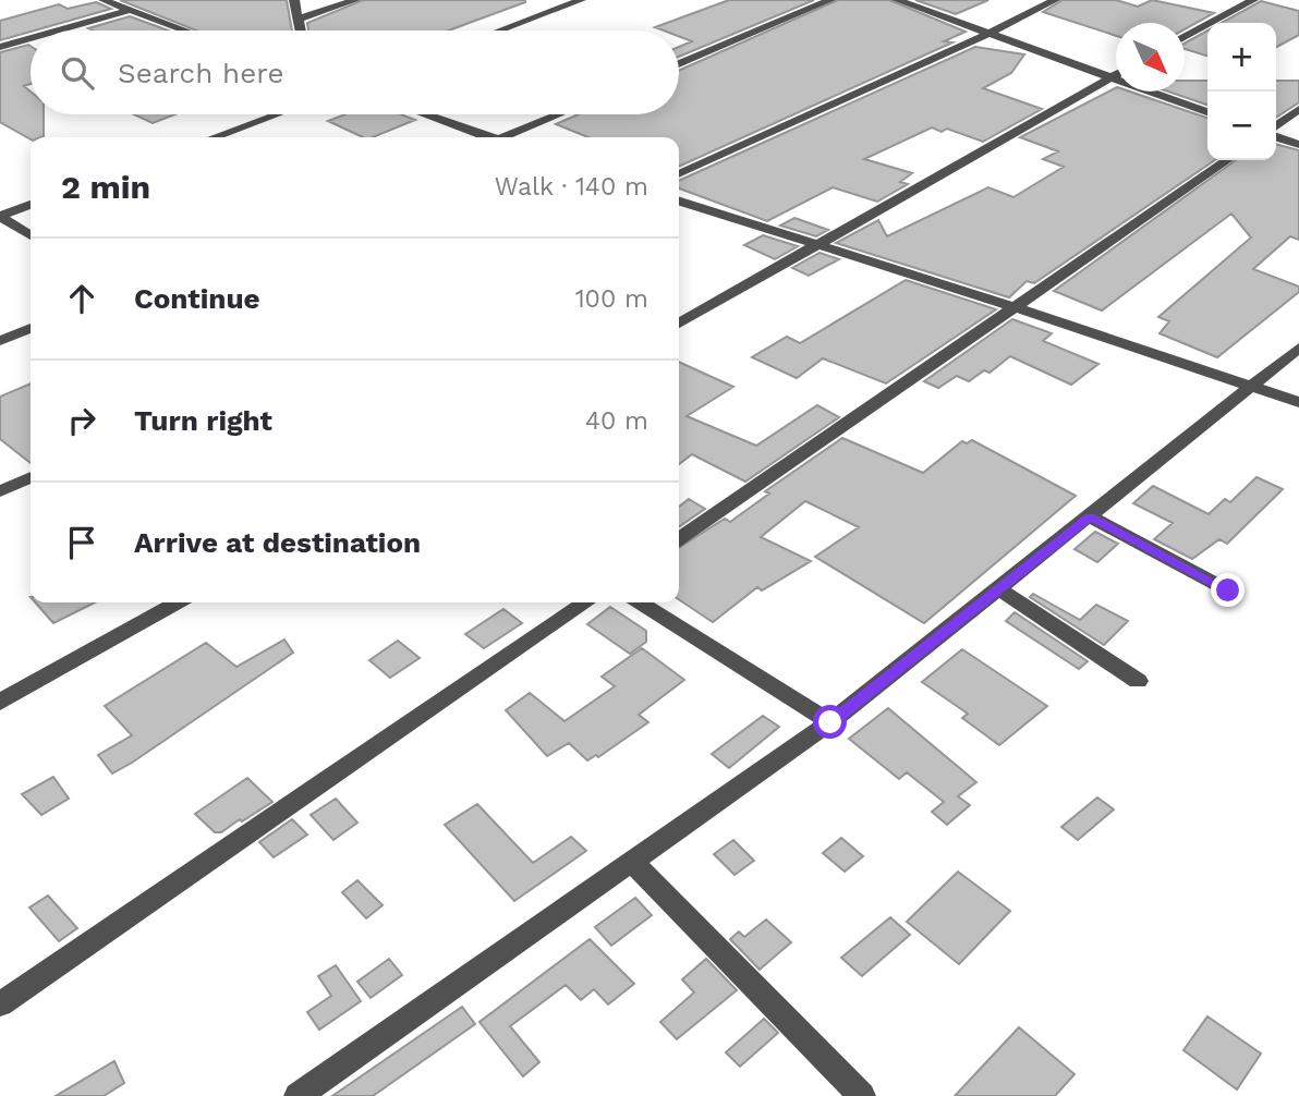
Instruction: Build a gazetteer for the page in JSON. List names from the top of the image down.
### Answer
{
  "north": "bottom right",
  "page": {
    "map_buttons": ["+", "−"],
    "search": "Search here",
    "heading": ["2 min", "Walk · 140 m"],
    "list": [
      ["Continue", "100 m"],
      ["Turn right", "40 m"],
      "Arrive at destination"
    ]
  }
}
